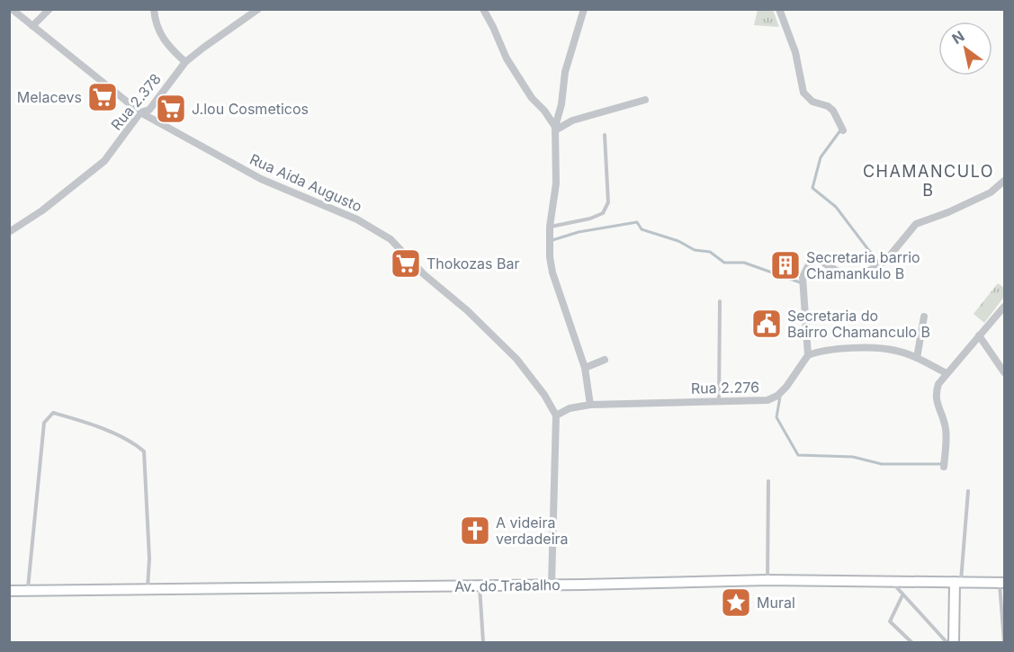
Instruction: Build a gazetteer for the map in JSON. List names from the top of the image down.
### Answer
{
  "streets": {
    "main road": ["Av. do Trabalho"],
    "street": ["Rua 2.378", "Rua Aida Augusto", "Rua 2.276"]
  },
  "crossings": [
    ["Rua 2.378", "Rua Aida Augusto"],
    ["Rua Aida Augusto", "Rua 2.276"]
  ],
  "districts": ["CHAMANCULO B"],
  "places": {
    "supermarket": ["Melacevs", "J.lou Cosmeticos", "Thokozas Bar"],
    "building": ["Secretaria barrio Chamankulo B"],
    "public building": ["Secretaria do Bairro Chamanculo B"],
    "church": ["A videira verdadeira"],
    "place": ["Mural"]
  },
  "north": "top left"
}
